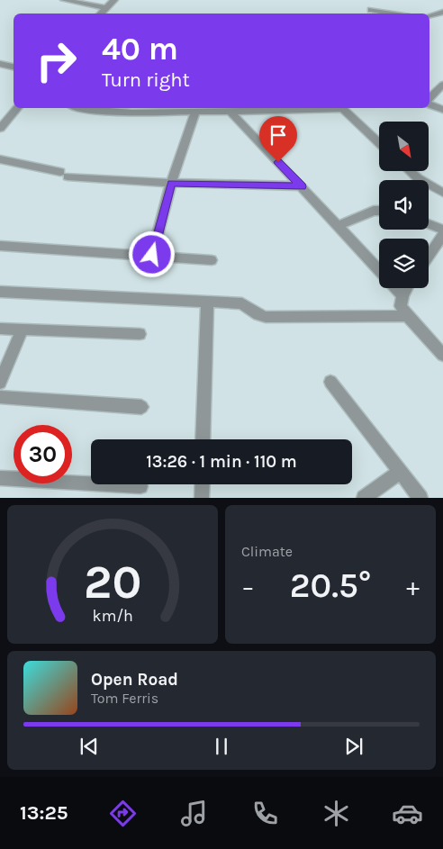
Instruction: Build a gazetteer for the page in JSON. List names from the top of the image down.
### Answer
{
  "north": "bottom right",
  "page": {
    "turn": ["40 m", "Turn right"],
    "limit": "30",
    "trip": "13:26 · 1 min · 110 m",
    "tile": "Climate",
    "heat": ["−", "20.5°", "+"],
    "song": ["Open Road", "Tom Ferris"],
    "tabs": "13:25",
    "gauge": ["20", "km/h"]
  }
}
